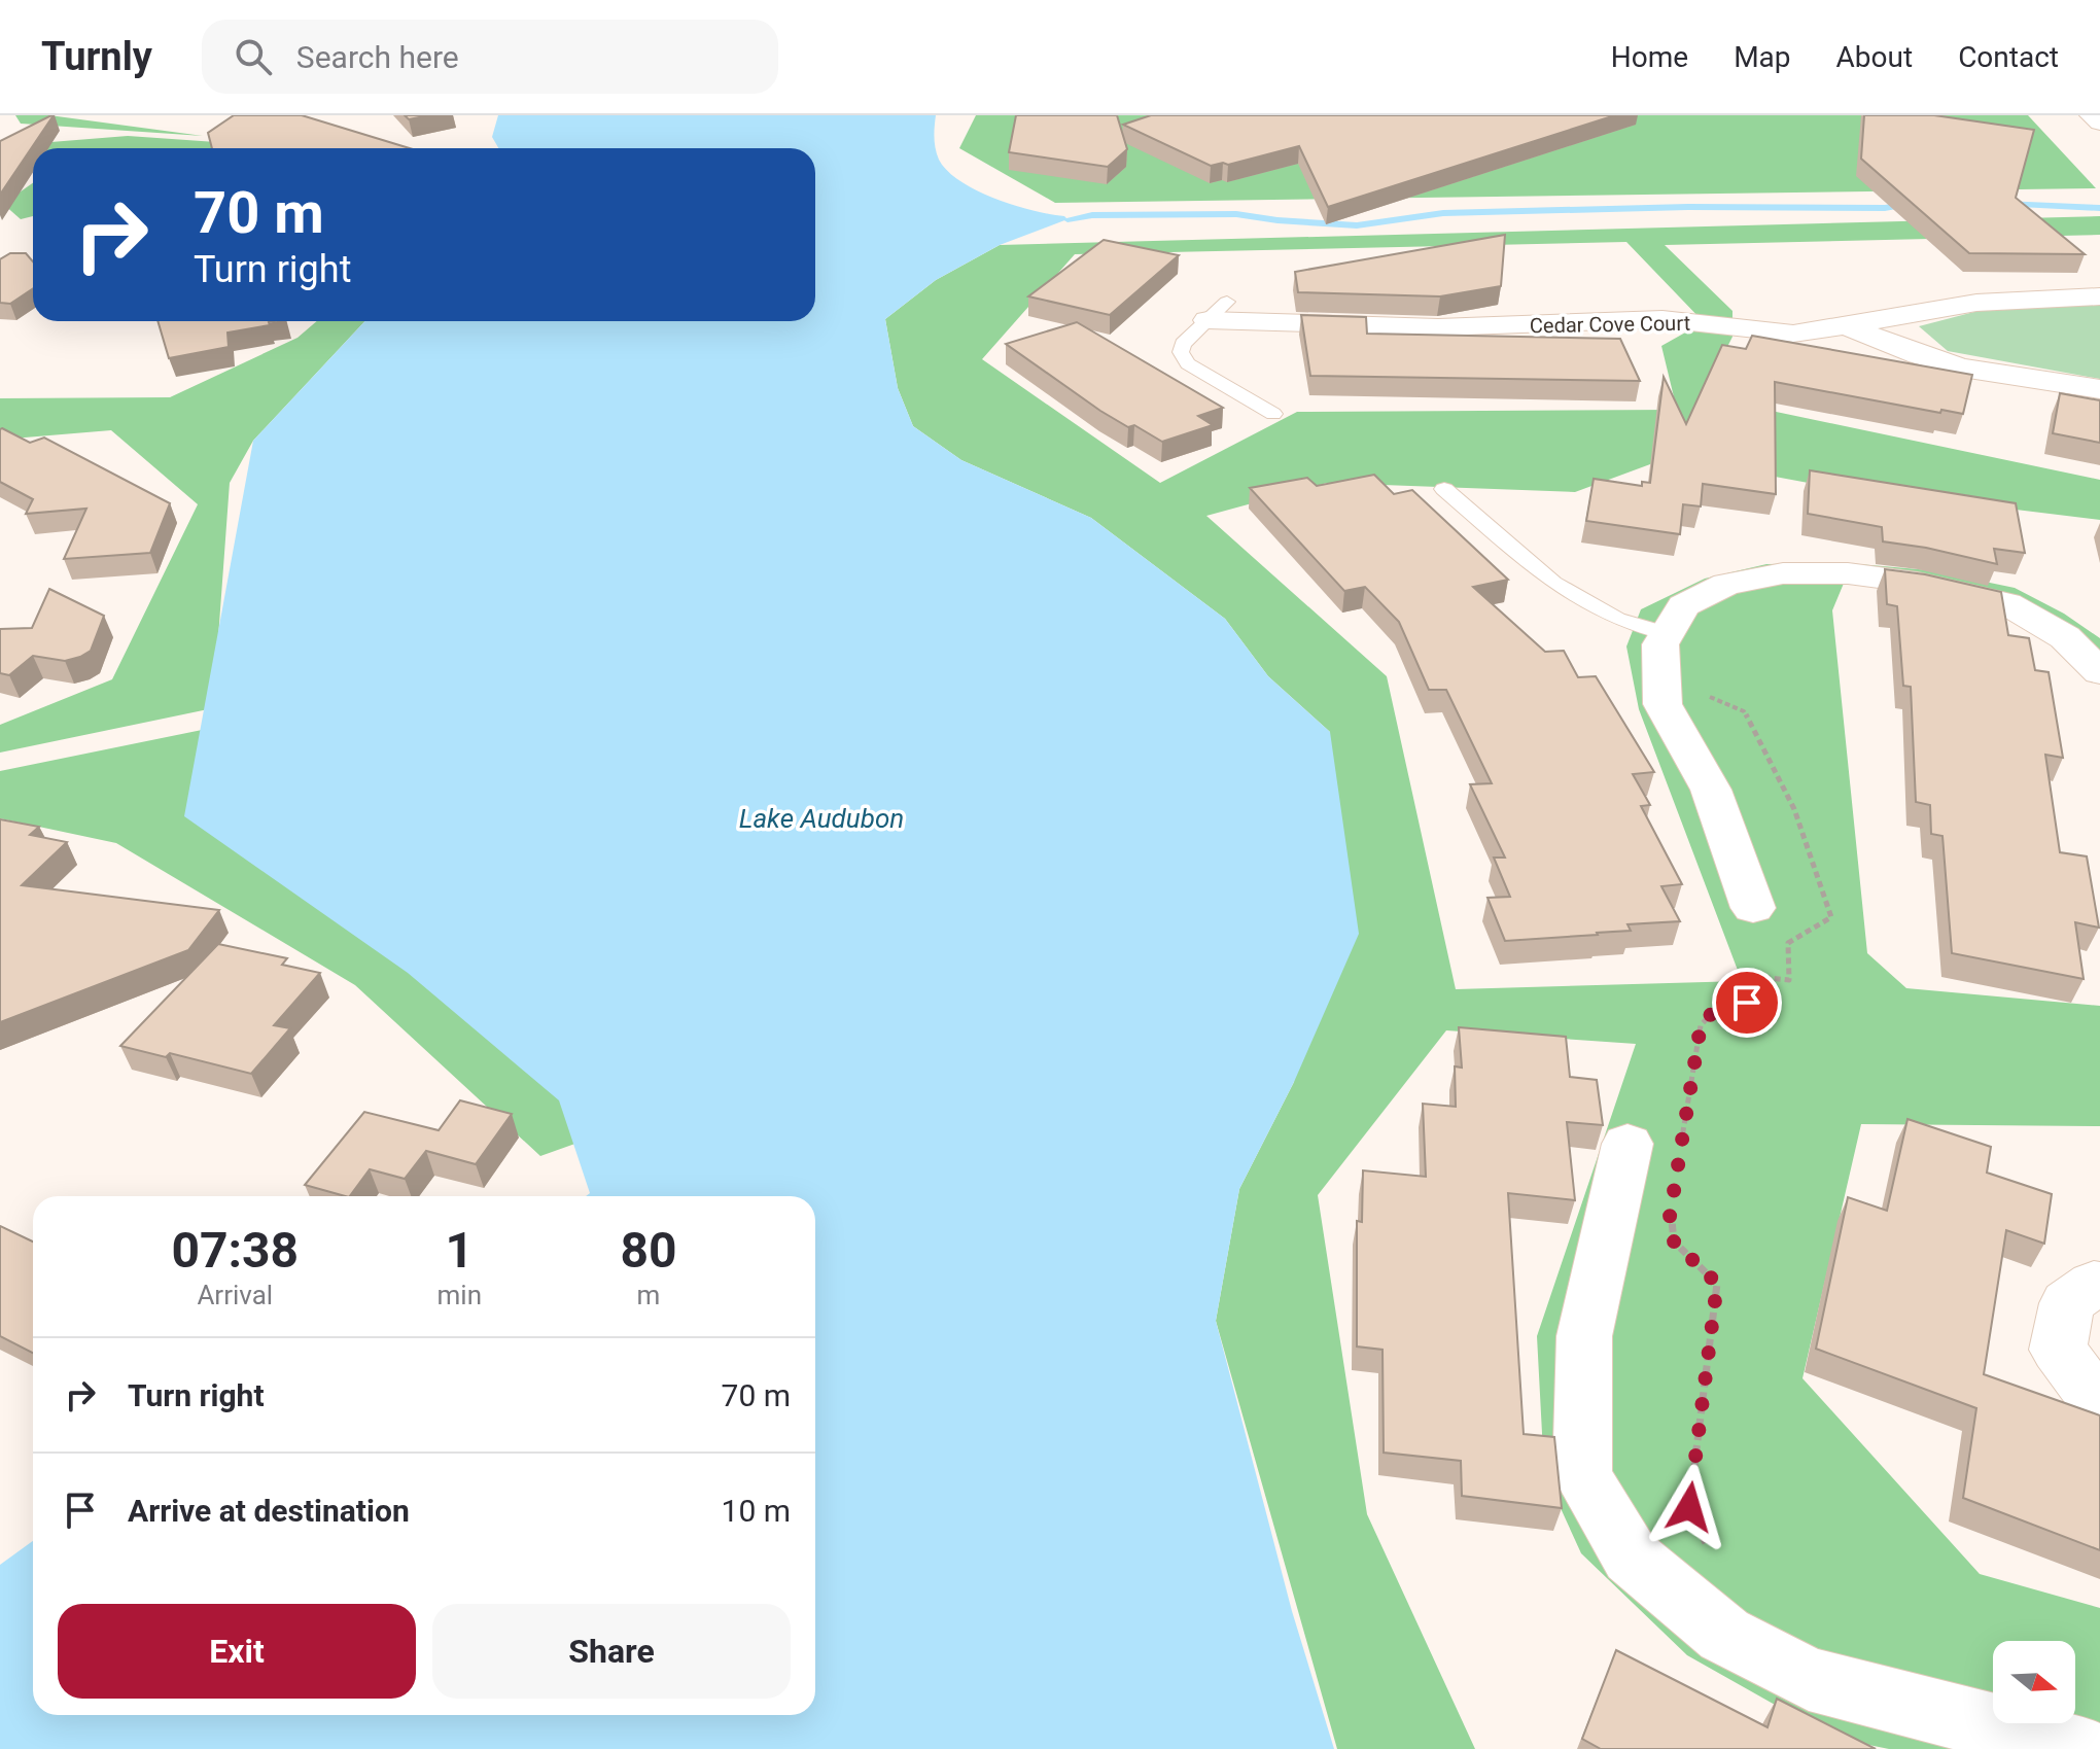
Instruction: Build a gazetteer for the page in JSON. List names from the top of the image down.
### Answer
{
  "streets": {
    "street": ["Cedar Cove Court"]
  },
  "water": ["Lake Audubon"],
  "north": "right",
  "page": {
    "header": "Turnly",
    "search": "Search here",
    "nav": [
      "Home",
      "Map",
      "About",
      "Contact"
    ],
    "turn": ["70 m", "Turn right"],
    "eta": [
      "07:38",
      "Arrival",
      "1",
      "min",
      "80",
      "m"
    ],
    "list": [
      {
        "name": "Turn right",
        "value": "70 m"
      },
      {
        "name": "Arrive at destination",
        "value": "10 m"
      }
    ],
    "buttons": ["Exit", "Share"]
  }
}
